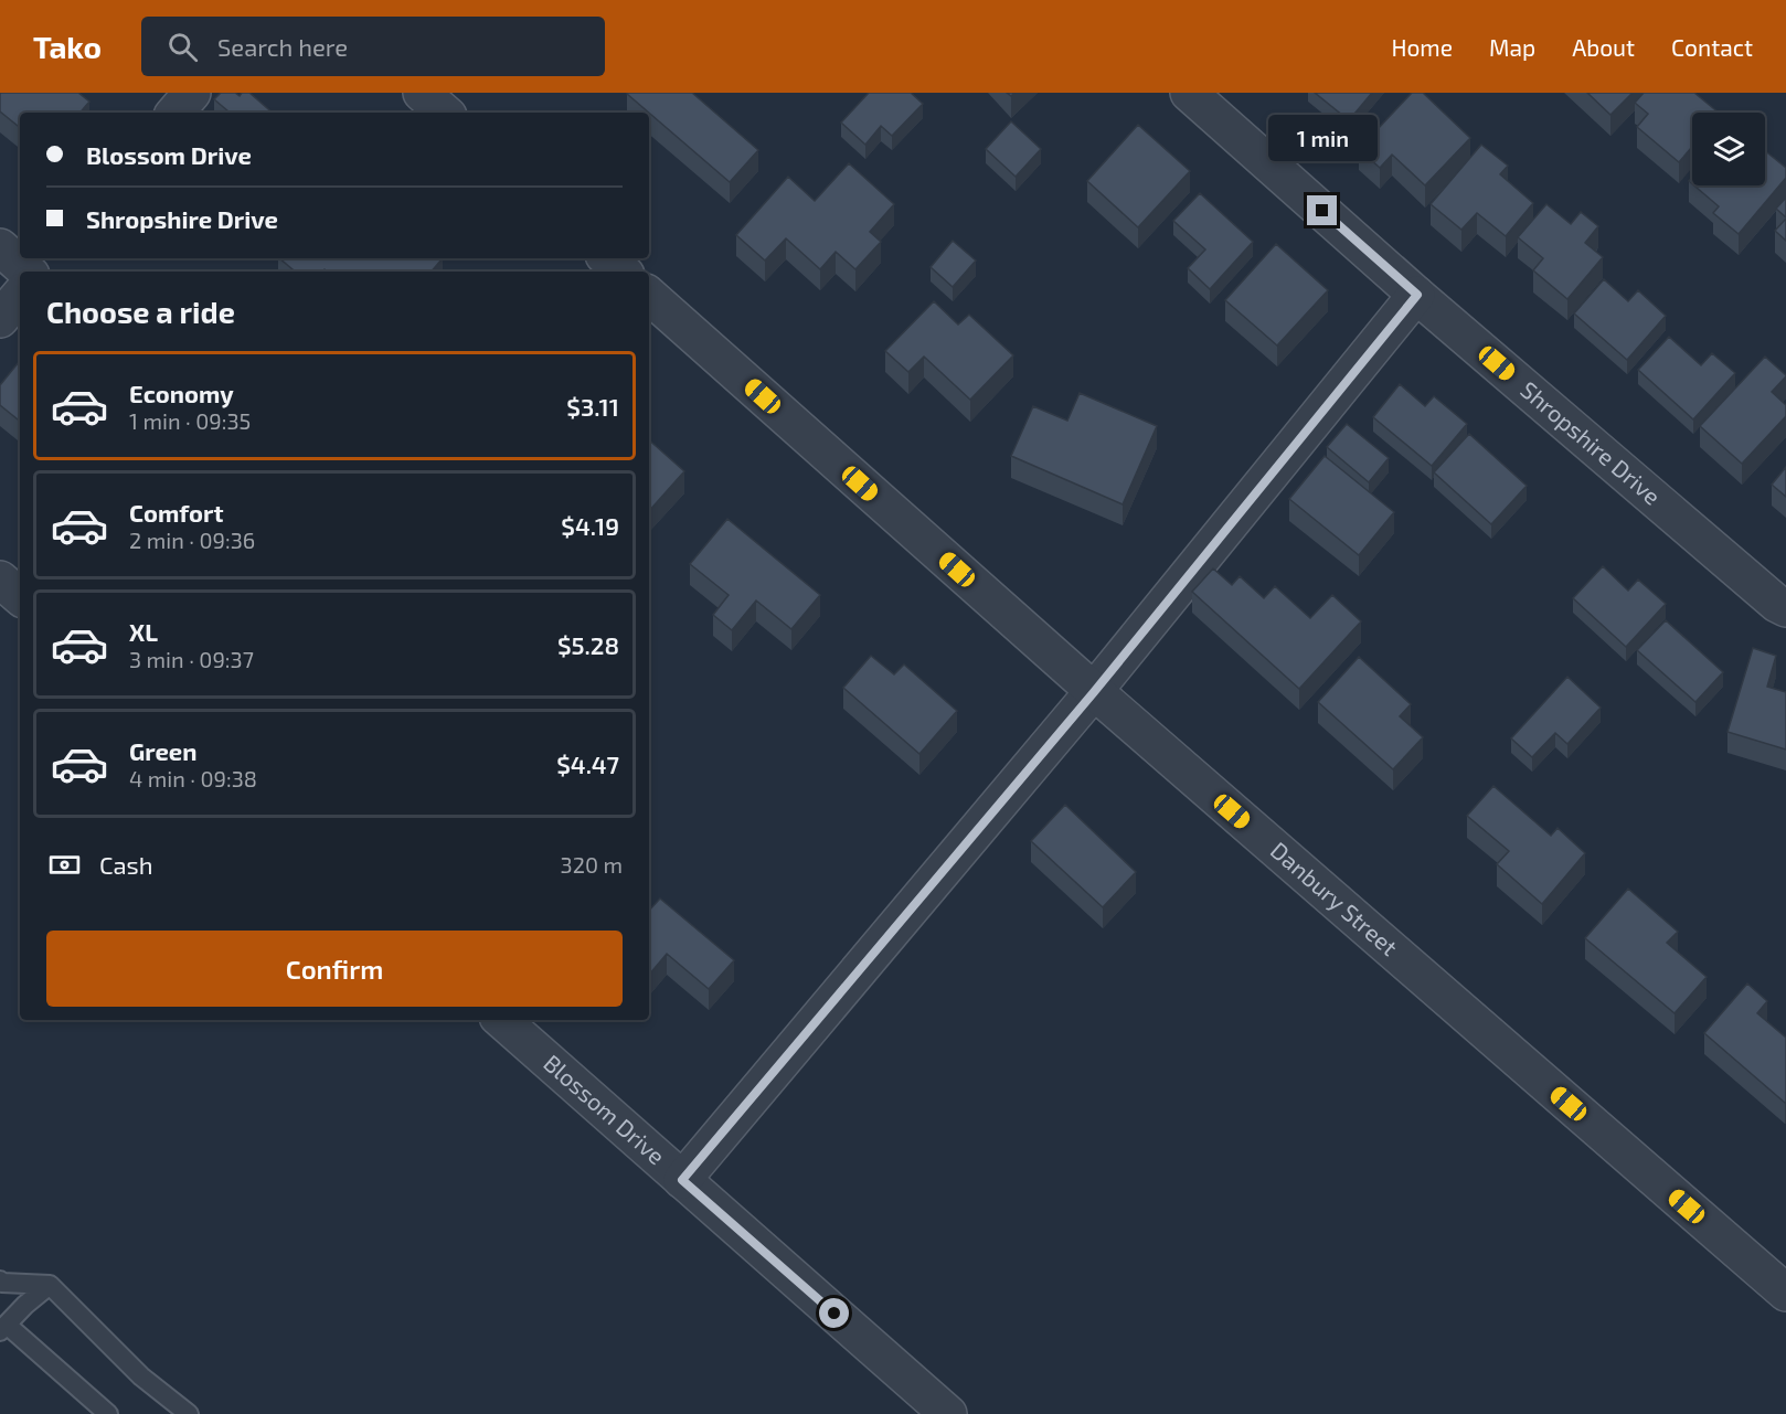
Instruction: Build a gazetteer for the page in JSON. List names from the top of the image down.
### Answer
{
  "streets": {
    "street": ["Shropshire Drive", "Danbury Street", "Blossom Drive"]
  },
  "page": {
    "header": "Tako",
    "search": "Search here",
    "nav": [
      "Home",
      "Map",
      "About",
      "Contact"
    ],
    "banner": ["Blossom Drive", "Shropshire Drive"],
    "bubble": "1 min",
    "heading": "Choose a ride",
    "list": [
      {
        "name": "Economy",
        "note": "1 min · 09:35",
        "value": "$3.11"
      },
      {
        "name": "Comfort",
        "note": "2 min · 09:36",
        "value": "$4.19"
      },
      {
        "name": "XL",
        "note": "3 min · 09:37",
        "value": "$5.28"
      },
      {
        "name": "Green",
        "note": "4 min · 09:38",
        "value": "$4.47"
      }
    ],
    "pay": ["Cash", "320 m"],
    "buttons": "Confirm"
  }
}
